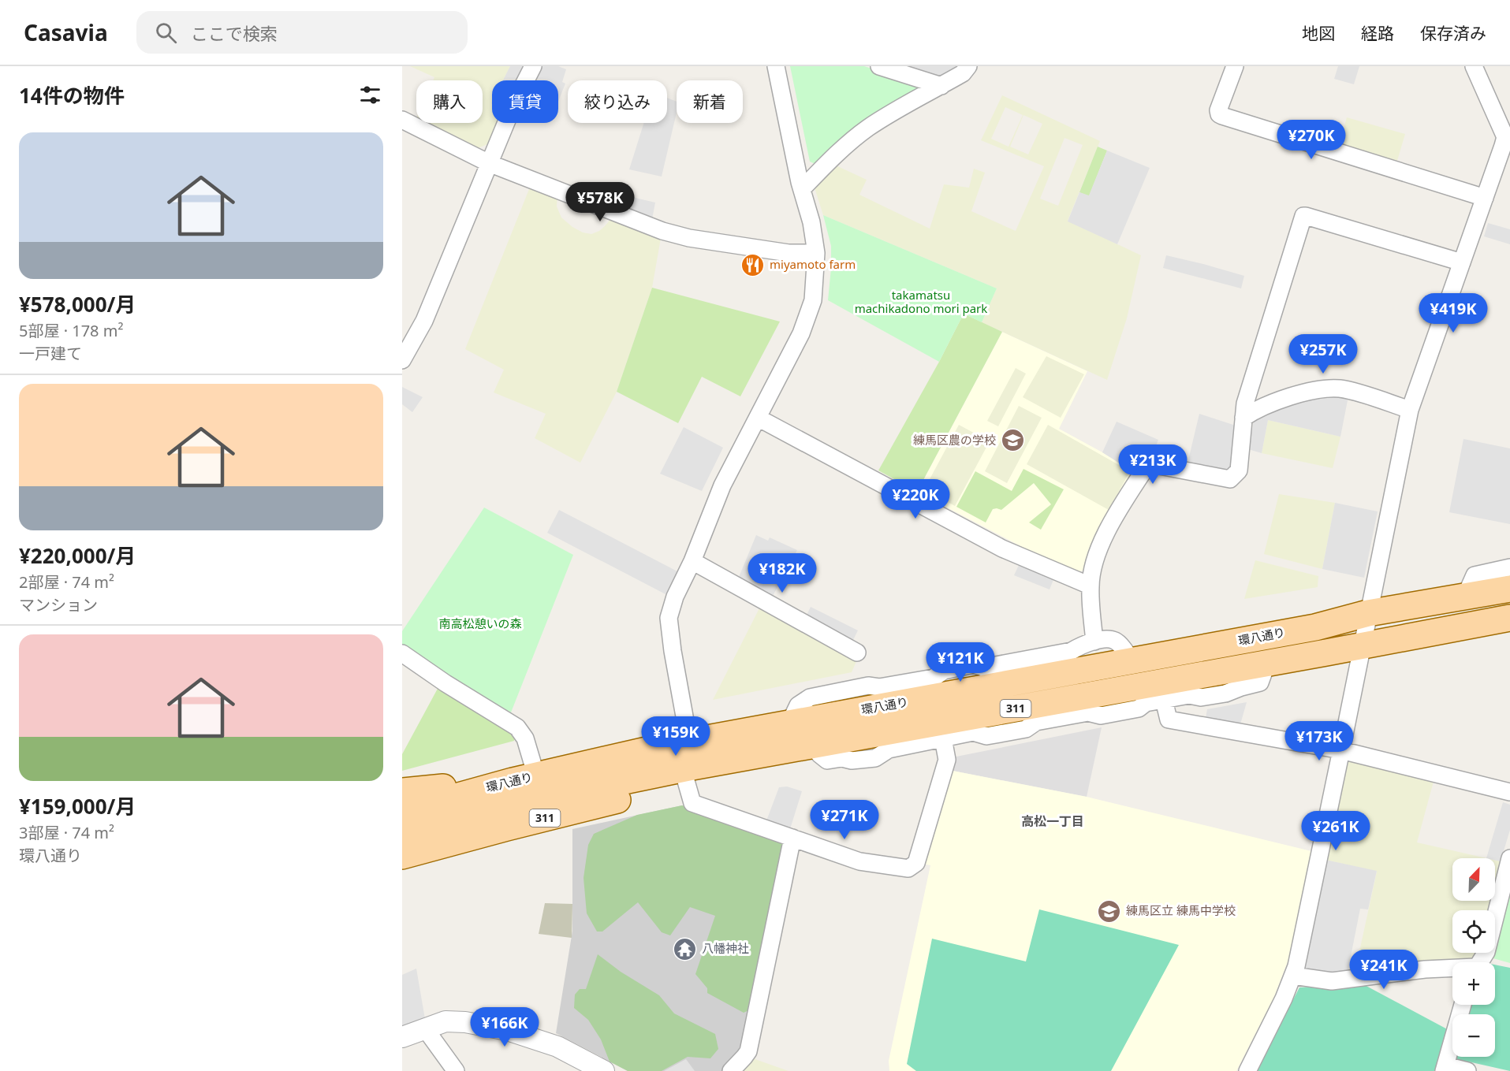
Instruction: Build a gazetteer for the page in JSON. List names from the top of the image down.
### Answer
{
  "streets": {
    "main road": ["環八通り", "311"]
  },
  "crossings": [
    ["環八通り", "311"]
  ],
  "districts": ["高松一丁目"],
  "parks": ["takamatsu machikadono mori park", "南高松憩いの森"],
  "places": {
    "restaurant": ["miyamoto farm"],
    "school or university": ["練馬区農の学校", "練馬区立 練馬中学校"],
    "temple": ["八幡神社"]
  },
  "north": "top right",
  "page": {
    "header": "Casavia",
    "search": "ここで検索",
    "nav": ["地図", "経路", "保存済み"],
    "heading": "14件の物件",
    "chip": [
      "購入",
      "賃貸",
      "絞り込み",
      "新着"
    ],
    "price": [
      "¥270K",
      "¥578K",
      "¥419K",
      "¥257K",
      "¥213K",
      "¥220K",
      "¥182K",
      "¥121K",
      "¥159K",
      "¥173K",
      "¥271K",
      "¥261K",
      "¥241K",
      "¥166K"
    ],
    "list": [
      {
        "name": "¥578,000/月",
        "note": "5部屋 · 178 m² · 一戸建て"
      },
      {
        "name": "¥220,000/月",
        "note": "2部屋 · 74 m² · マンション"
      },
      {
        "name": "¥159,000/月",
        "note": "3部屋 · 74 m² · 環八通り"
      }
    ],
    "map_buttons": ["+", "−"]
  }
}
